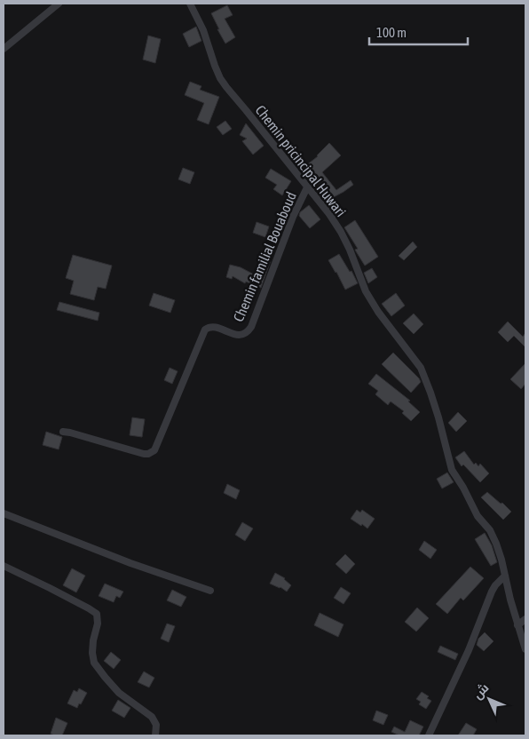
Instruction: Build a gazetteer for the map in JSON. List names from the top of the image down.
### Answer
{
  "streets": {
    "street": ["Chemin pricincipal Huwari", "Chemin familial Bouaboud"]
  },
  "crossings": [
    ["Chemin pricincipal Huwari", "Chemin familial Bouaboud"]
  ],
  "scale_bar": "100 m",
  "north": "top left"
}
